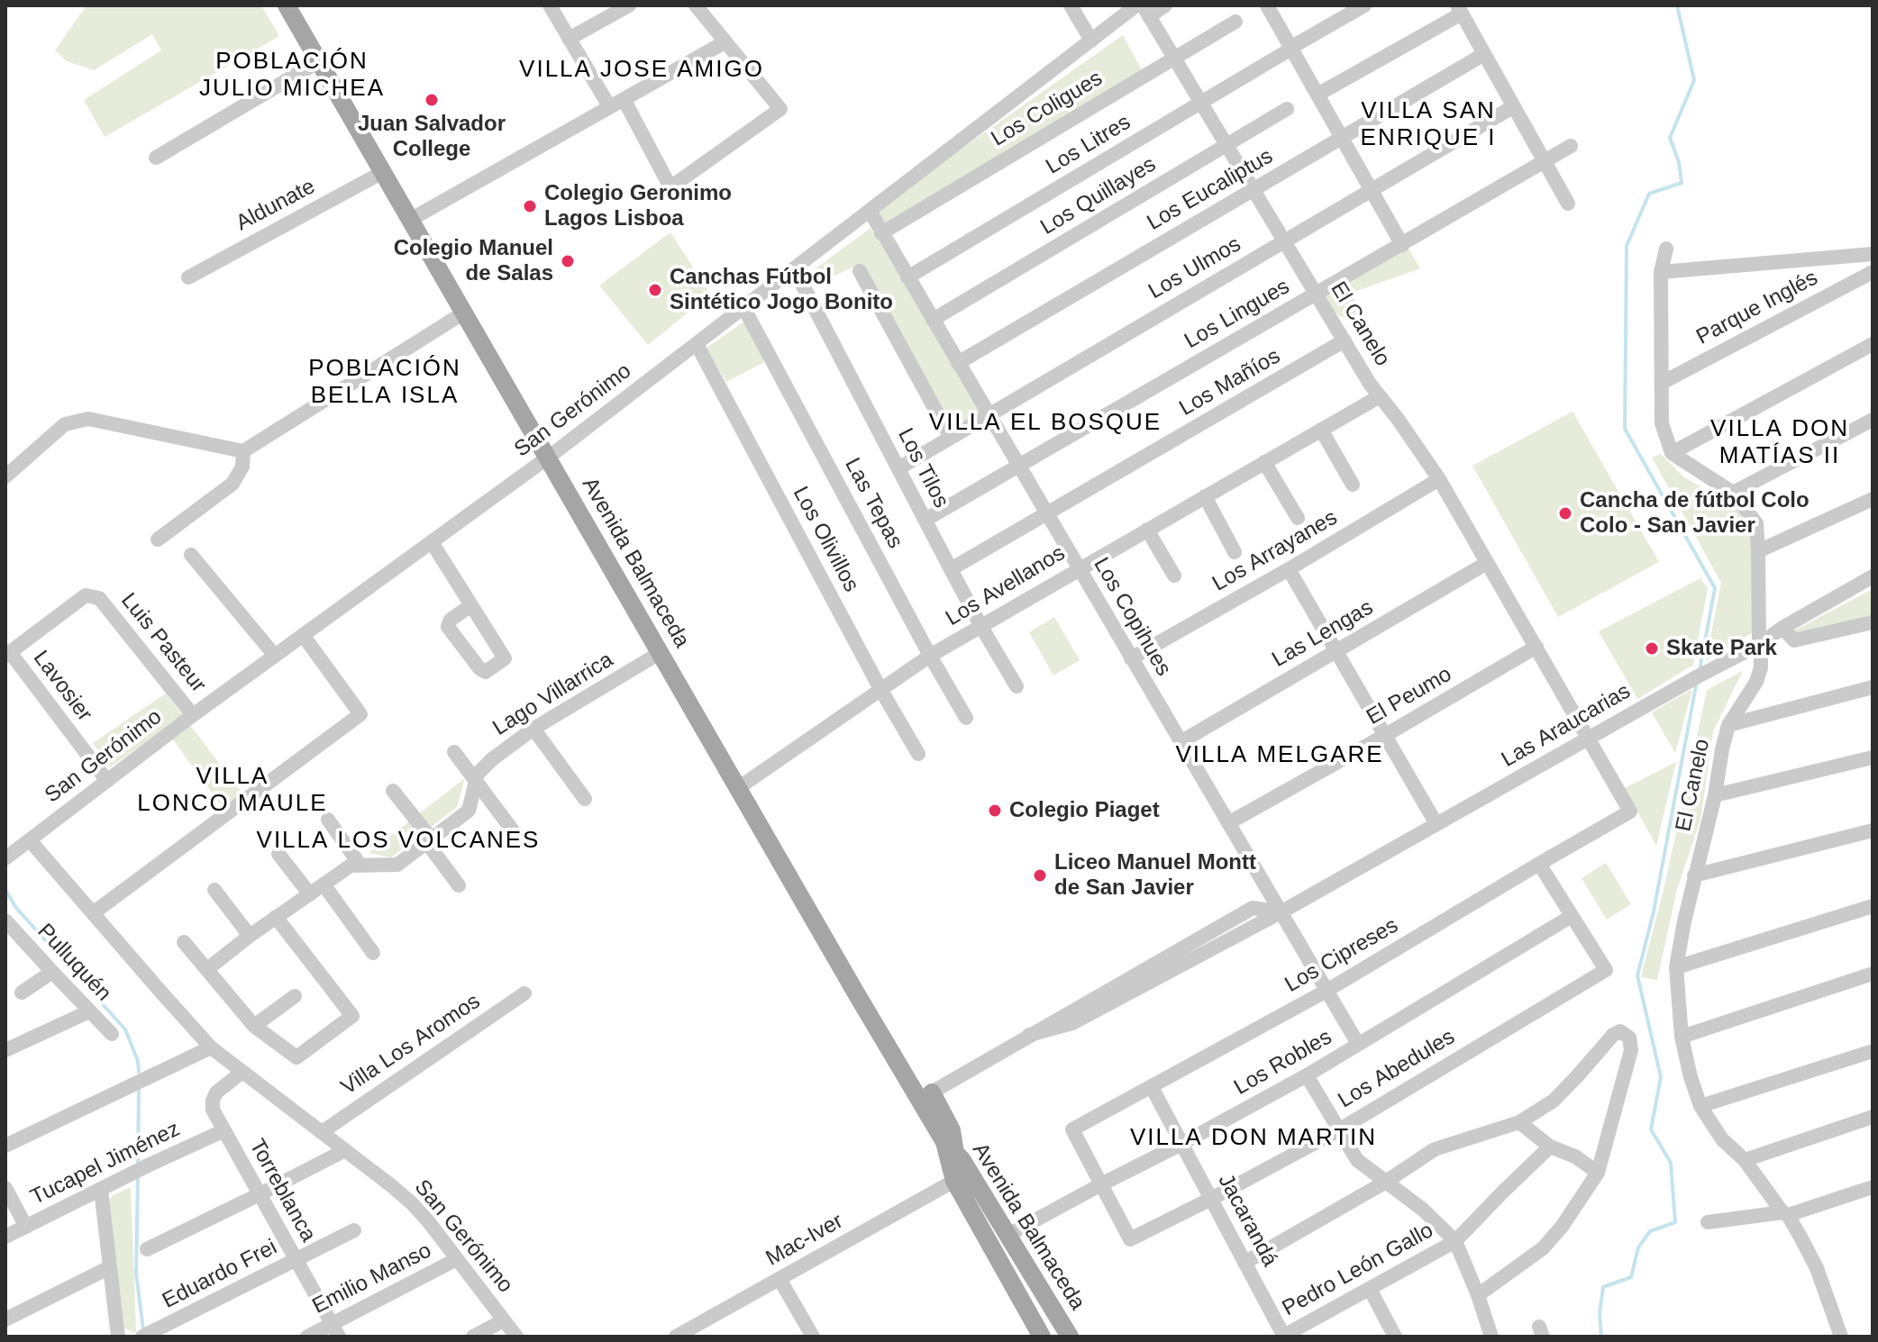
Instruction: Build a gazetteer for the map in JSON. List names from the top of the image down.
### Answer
{
  "streets": {
    "main road": ["Avenida Balmaceda"],
    "street": [
      "Los Coligues",
      "Los Litres",
      "Los Eucaliptus",
      "Los Quillayes",
      "Aldunate",
      "Los Ulmos",
      "Parque Inglés",
      "Los Lingues",
      "El Canelo",
      "Los Mañíos",
      "San Gerónimo",
      "Los Tilos",
      "Las Tepas",
      "Los Olivillos",
      "Los Arrayanes",
      "Los Avellanos",
      "Los Copihues",
      "Las Lengas",
      "Luis Pasteur",
      "Lavosier",
      "Lago Villarrica",
      "El Peumo",
      "Las Araucarias",
      "Los Cipreses",
      "Pulluquén",
      "Villa Los Aromos",
      "Los Robles",
      "Los Abedules",
      "Tucapel Jiménez",
      "Torreblanca",
      "Jacarandá",
      "Mac-Iver",
      "Pedro León Gallo",
      "Eduardo Frei",
      "Emilio Manso"
    ]
  },
  "crossings": [
    ["Los Coligues", "El Canelo"],
    ["Los Coligues", "Los Copihues"],
    ["Los Litres", "El Canelo"],
    ["Los Litres", "Los Copihues"],
    ["Los Eucaliptus", "El Canelo"],
    ["Los Eucaliptus", "Los Copihues"],
    ["Los Quillayes", "El Canelo"],
    ["Los Quillayes", "Los Copihues"],
    ["Aldunate", "Avenida Balmaceda"],
    ["Los Ulmos", "El Canelo"],
    ["Los Ulmos", "Los Tilos"],
    ["Los Ulmos", "Los Copihues"],
    ["Los Lingues", "El Canelo"],
    ["Los Lingues", "Los Tilos"],
    ["Los Lingues", "Los Copihues"],
    ["El Canelo", "Los Mañíos"],
    ["El Canelo", "Los Arrayanes"],
    ["El Canelo", "Los Avellanos"],
    ["El Canelo", "Las Lengas"],
    ["El Canelo", "El Peumo"],
    ["El Canelo", "Las Araucarias"],
    ["El Canelo", "Los Cipreses"],
    ["Los Mañíos", "Los Tilos"],
    ["Los Mañíos", "Los Copihues"],
    ["San Gerónimo", "Los Tilos"],
    ["San Gerónimo", "Las Tepas"],
    ["San Gerónimo", "Los Olivillos"],
    ["San Gerónimo", "Avenida Balmaceda"],
    ["San Gerónimo", "Los Copihues"],
    ["San Gerónimo", "Luis Pasteur"],
    ["San Gerónimo", "Lavosier"],
    ["San Gerónimo", "Villa Los Aromos"],
    ["San Gerónimo", "Torreblanca"],
    ["San Gerónimo", "Emilio Manso"],
    ["Los Tilos", "Los Avellanos"],
    ["Las Tepas", "Los Avellanos"],
    ["Los Olivillos", "Los Avellanos"],
    ["Los Arrayanes", "Los Copihues"],
    ["Avenida Balmaceda", "Los Avellanos"],
    ["Avenida Balmaceda", "Lago Villarrica"],
    ["Avenida Balmaceda", "Los Robles"],
    ["Avenida Balmaceda", "Mac-Iver"],
    ["Los Avellanos", "Los Copihues"],
    ["Los Copihues", "Las Lengas"],
    ["Los Copihues", "El Peumo"],
    ["Los Copihues", "Las Araucarias"],
    ["Los Copihues", "Los Cipreses"],
    ["Los Copihues", "Los Robles"],
    ["Luis Pasteur", "Lavosier"],
    ["Los Cipreses", "Los Robles"],
    ["Los Cipreses", "Los Abedules"],
    ["Los Cipreses", "Jacarandá"],
    ["Los Robles", "Los Abedules"],
    ["Los Robles", "Jacarandá"],
    ["Los Abedules", "Jacarandá"],
    ["Tucapel Jiménez", "Torreblanca"],
    ["Torreblanca", "Eduardo Frei"],
    ["Torreblanca", "Emilio Manso"],
    ["Jacarandá", "Pedro León Gallo"]
  ],
  "districts": [
    "POBLACIÓN JULIO MICHEA",
    "VILLA JOSE AMIGO",
    "VILLA SAN ENRIQUE I",
    "POBLACIÓN BELLA ISLA",
    "VILLA EL BOSQUE",
    "VILLA DON MATÍAS II",
    "VILLA MELGARE",
    "VILLA LONCO MAULE",
    "VILLA LOS VOLCANES",
    "VILLA DON MARTIN"
  ],
  "places": [
    "Juan Salvador College",
    "Colegio Geronimo Lagos Lisboa",
    "Colegio Manuel de Salas",
    "Canchas Fútbol Sintético Jogo Bonito",
    "Cancha de fútbol Colo Colo - San Javier",
    "Skate Park",
    "Colegio Piaget",
    "Liceo Manuel Montt de San Javier"
  ]
}
